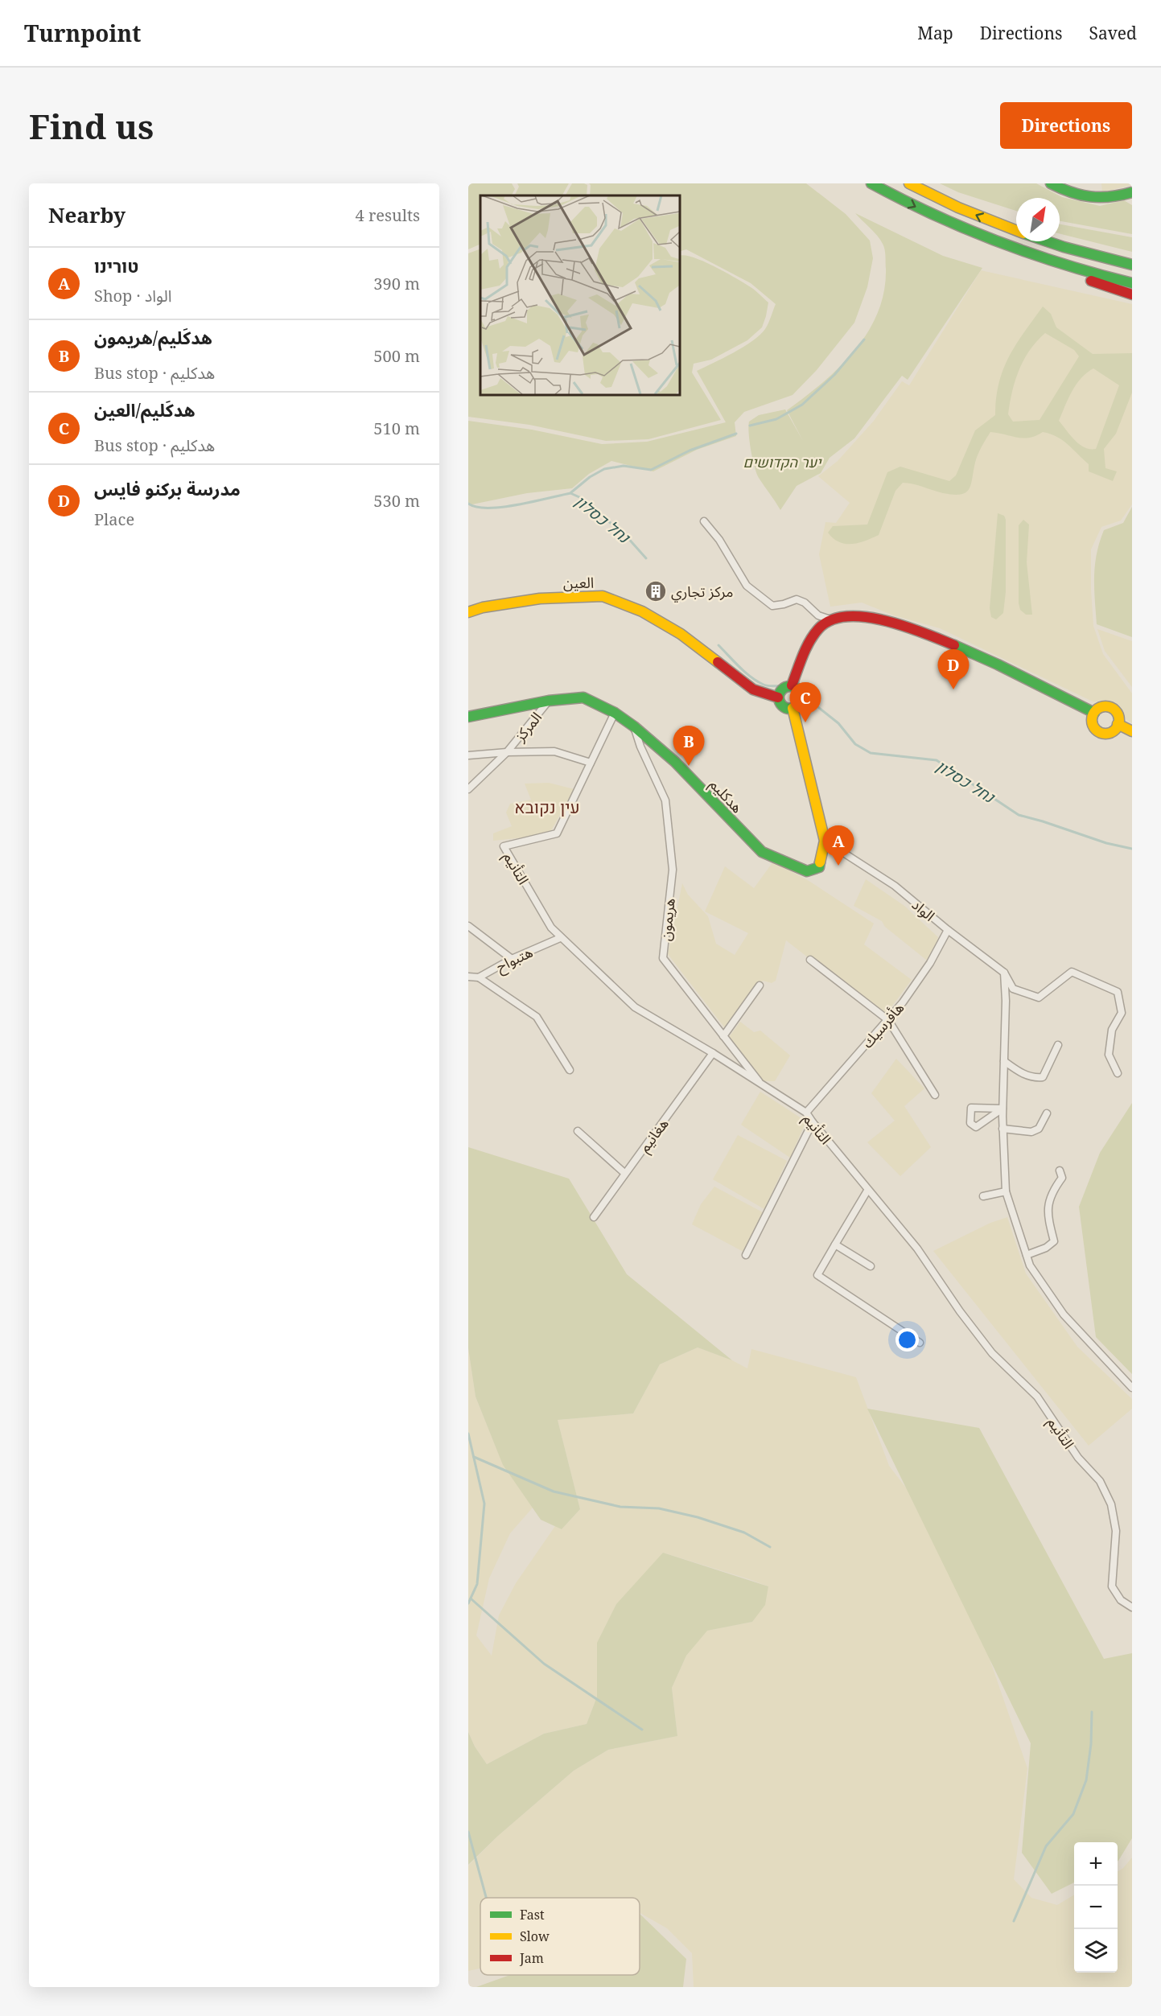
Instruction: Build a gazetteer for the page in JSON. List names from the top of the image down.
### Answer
{
  "streets": {
    "main road": ["العين", "هدكليم"],
    "street": [
      "المركز",
      "التأنيم",
      "الواد",
      "هريمون",
      "هتبواح",
      "هأفرسيك",
      "هغانيم"
    ]
  },
  "crossings": [
    ["العين", "هدكليم"],
    ["المركز", "هدكليم"],
    ["هدكليم", "التأنيم"],
    ["هدكليم", "الواد"],
    ["هدكليم", "هريمون"],
    ["التأنيم", "هريمون"],
    ["التأنيم", "هتبواح"],
    ["التأنيم", "هأفرسيك"],
    ["التأنيم", "هغانيم"],
    ["الواد", "هأفرسيك"]
  ],
  "districts": ["עין נקובא"],
  "water": ["נחל כסלון"],
  "parks": ["יער הקדושים"],
  "places": {
    "building": ["مركز تجاري"]
  },
  "legend": ["Fast", "Slow", "Jam"],
  "north": "top right",
  "page": {
    "header": "Turnpoint",
    "nav": ["Map", "Directions", "Saved"],
    "buttons": "Directions",
    "title": "Find us",
    "heading": ["Nearby", "4 results"],
    "list": [
      {
        "mark": "A",
        "name": "טורינו",
        "note": "Shop · الواد",
        "value": "390 m"
      },
      {
        "mark": "B",
        "name": "هدكَليم/هريمون",
        "note": "Bus stop · هدكليم",
        "value": "500 m"
      },
      {
        "mark": "C",
        "name": "هدكَليم/العين",
        "note": "Bus stop · هدكليم",
        "value": "510 m"
      },
      {
        "mark": "D",
        "name": "مدرسة بركنو فايس",
        "note": "Place",
        "value": "530 m"
      }
    ],
    "pins": [
      "D",
      "C",
      "B",
      "A"
    ],
    "map_buttons": ["+", "−"]
  }
}
